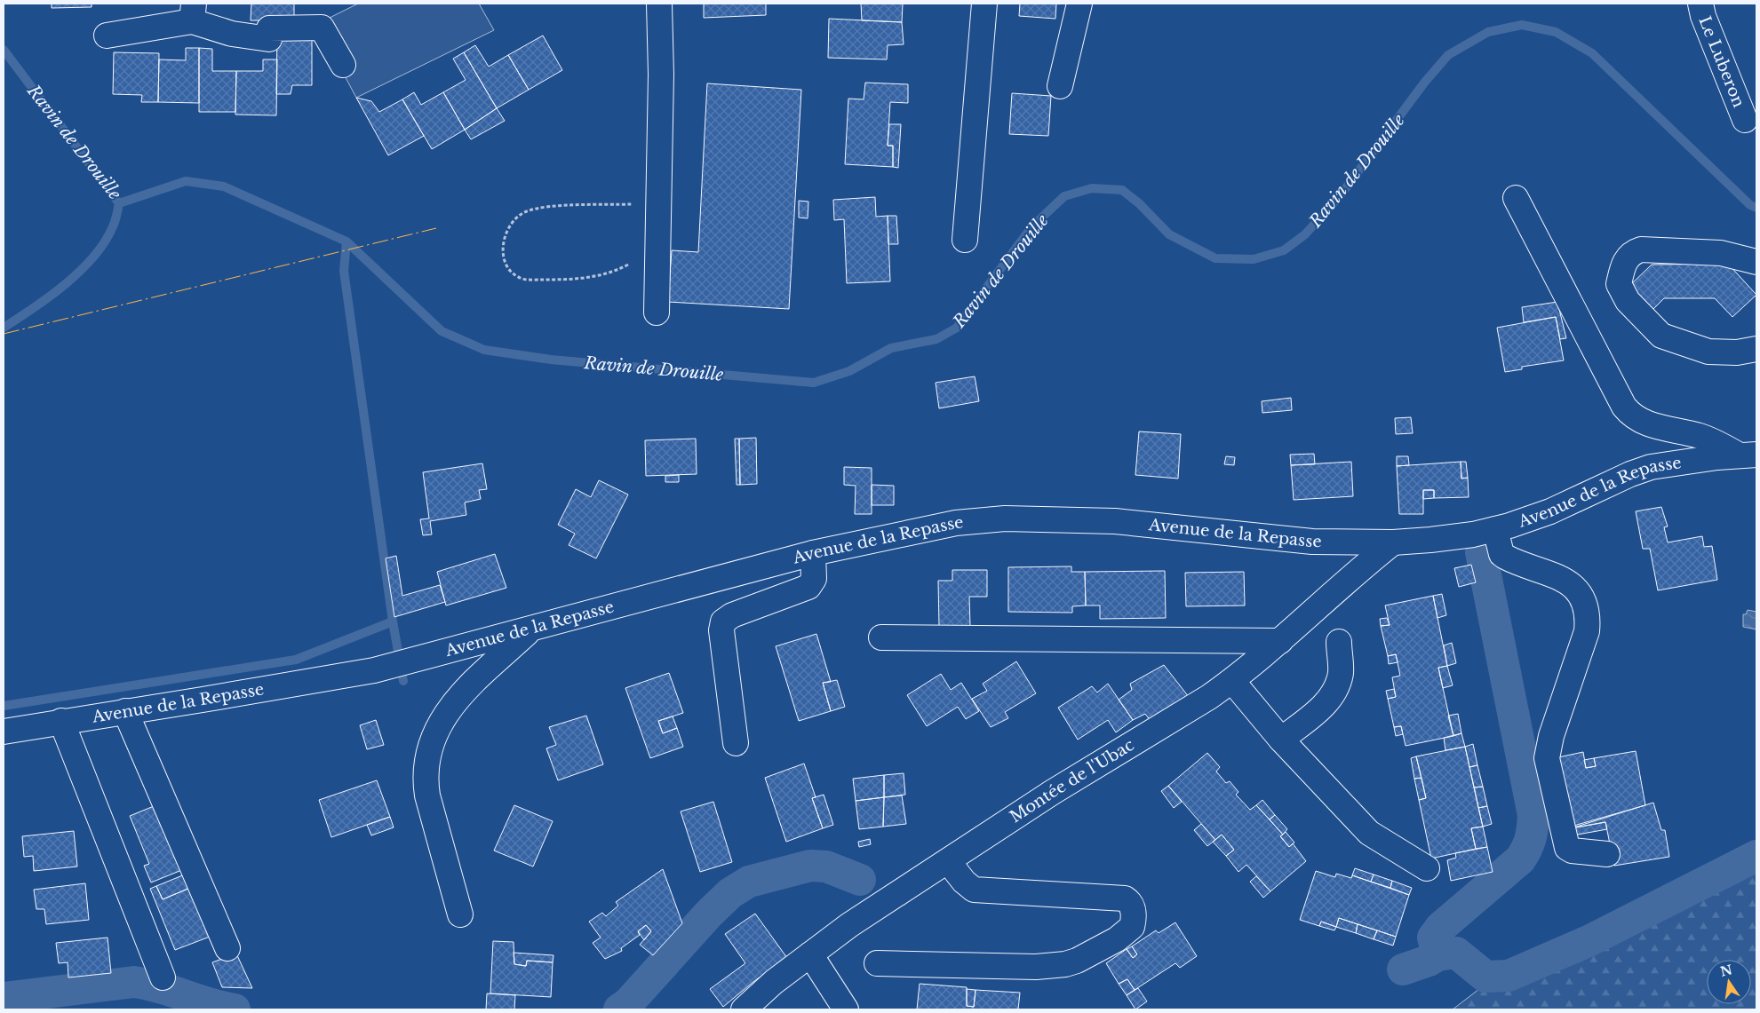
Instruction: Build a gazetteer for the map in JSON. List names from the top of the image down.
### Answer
{
  "streets": {
    "street": ["Le Luberon", "Avenue de la Repasse", "Montée de l'Ubac"]
  },
  "crossings": [
    ["Avenue de la Repasse", "Montée de l'Ubac"]
  ],
  "water": ["Ravin de Drouille"],
  "north": "top"
}
